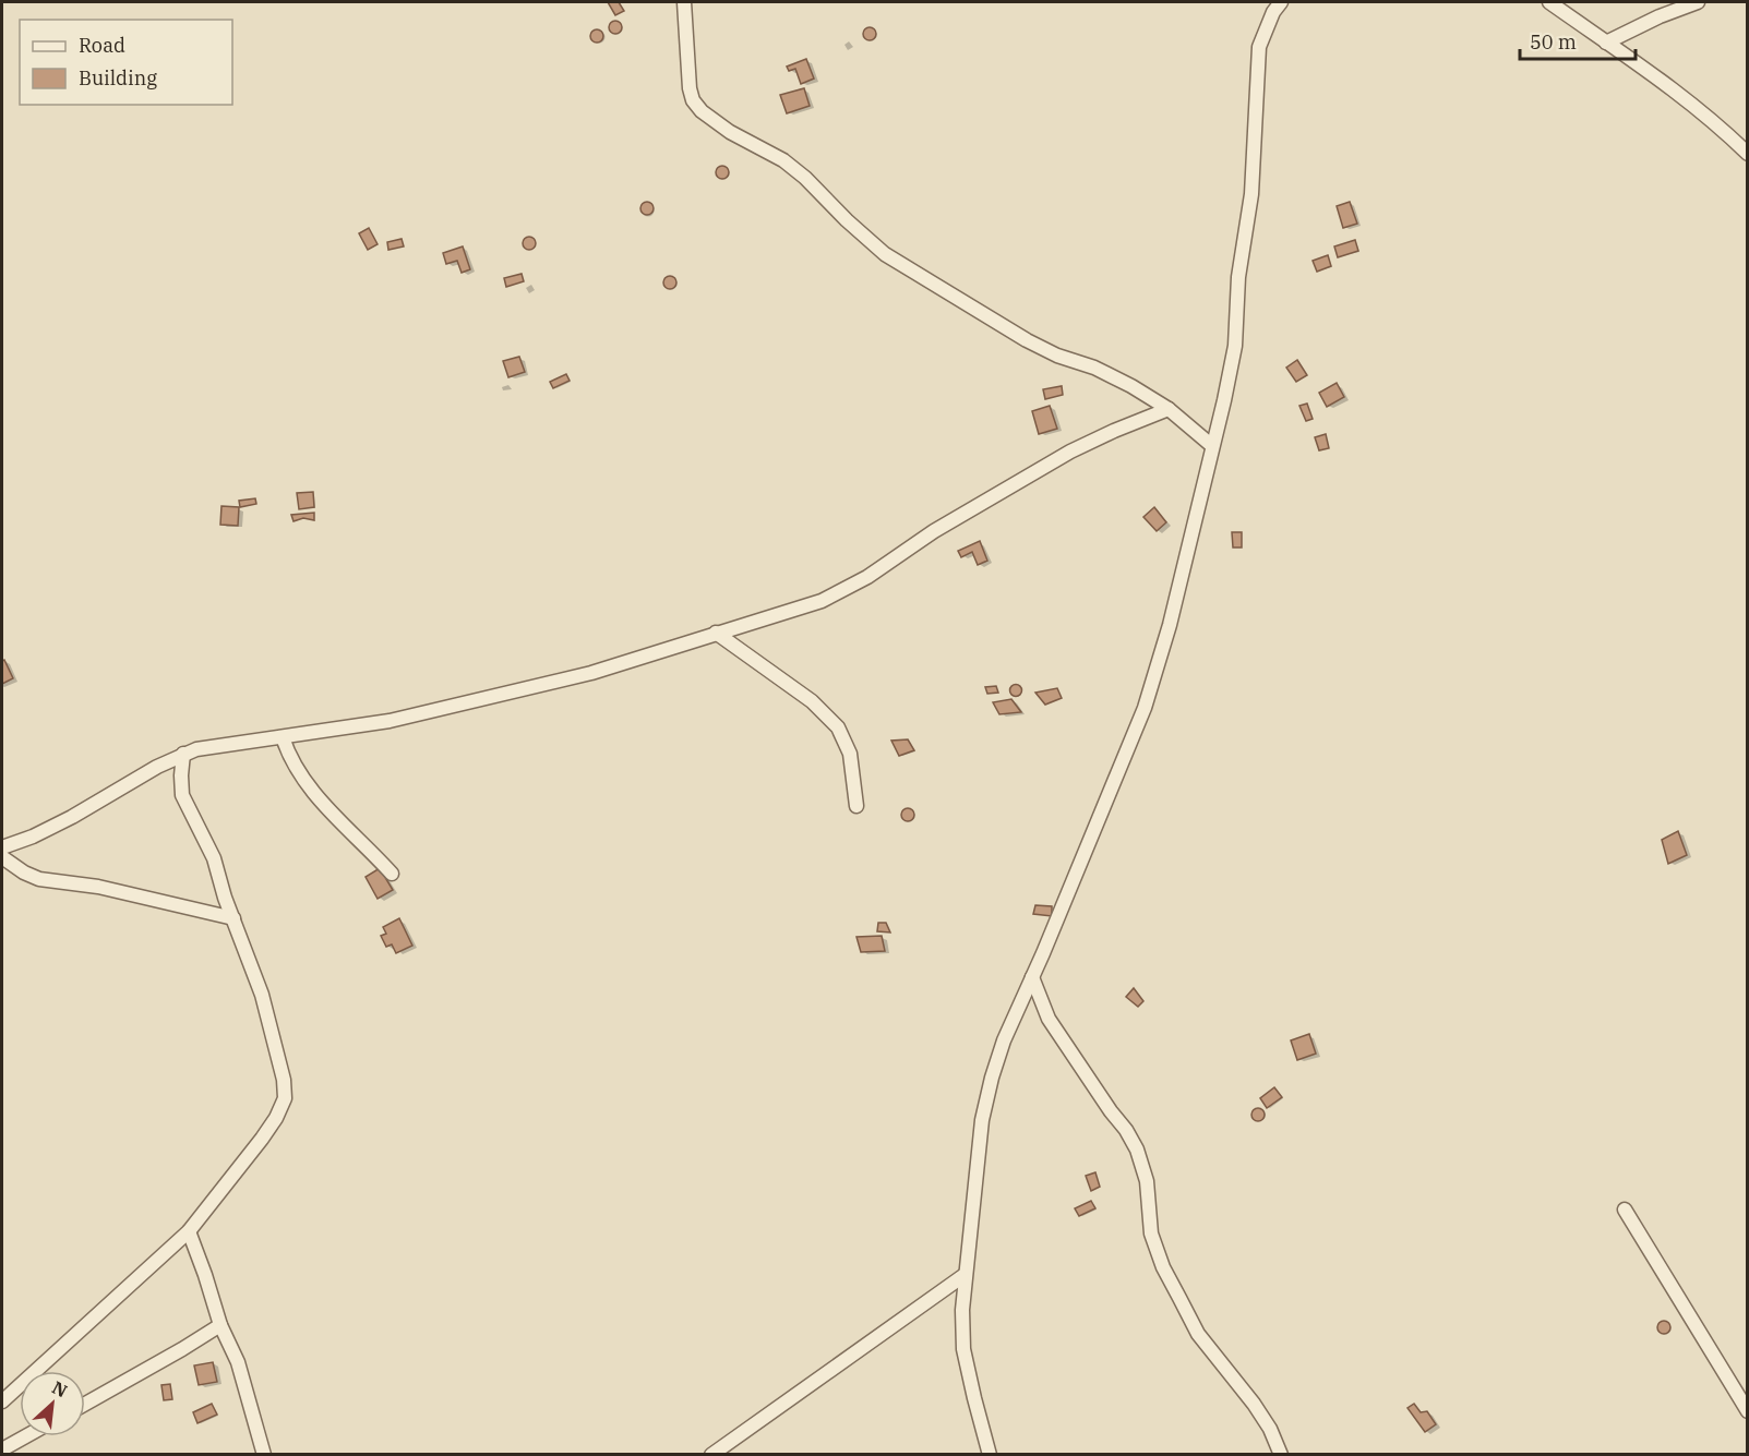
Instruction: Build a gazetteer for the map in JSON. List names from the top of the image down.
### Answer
{
  "legend": ["Road", "Building"],
  "scale_bar": "50 m",
  "north": "top right"
}
